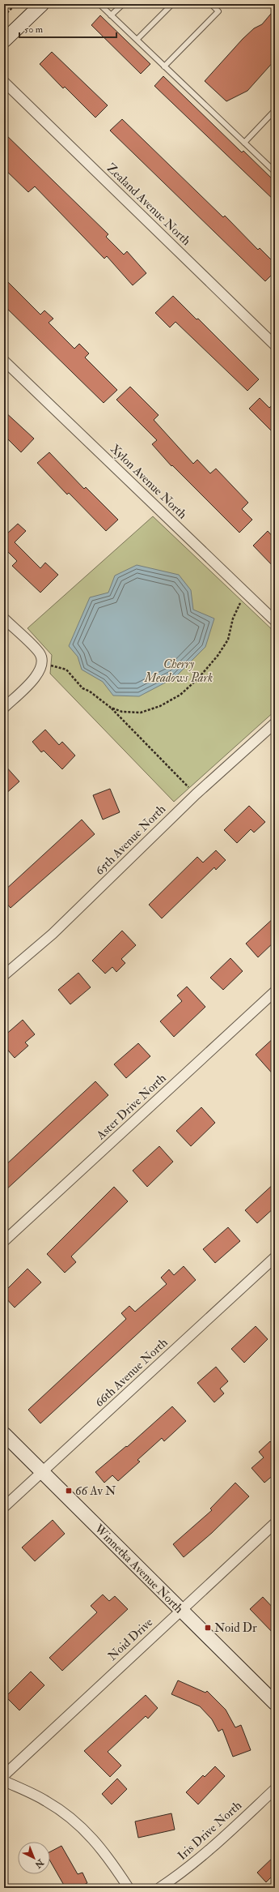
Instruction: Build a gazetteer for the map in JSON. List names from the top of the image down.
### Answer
{
  "streets": {
    "street": [
      "Zealand Avenue North",
      "Xylon Avenue North",
      "65th Avenue North",
      "Aster Drive North",
      "66th Avenue North",
      "Winnetka Avenue North",
      "Noid Drive",
      "Iris Drive North"
    ]
  },
  "crossings": [
    ["66th Avenue North", "Winnetka Avenue North"],
    ["Winnetka Avenue North", "Noid Drive"]
  ],
  "parks": ["Cherry Meadows Park"],
  "places": {
    "transit": ["66 Av N", "Noid Dr"]
  },
  "scale_bar": "50 m",
  "north": "bottom right"
}
